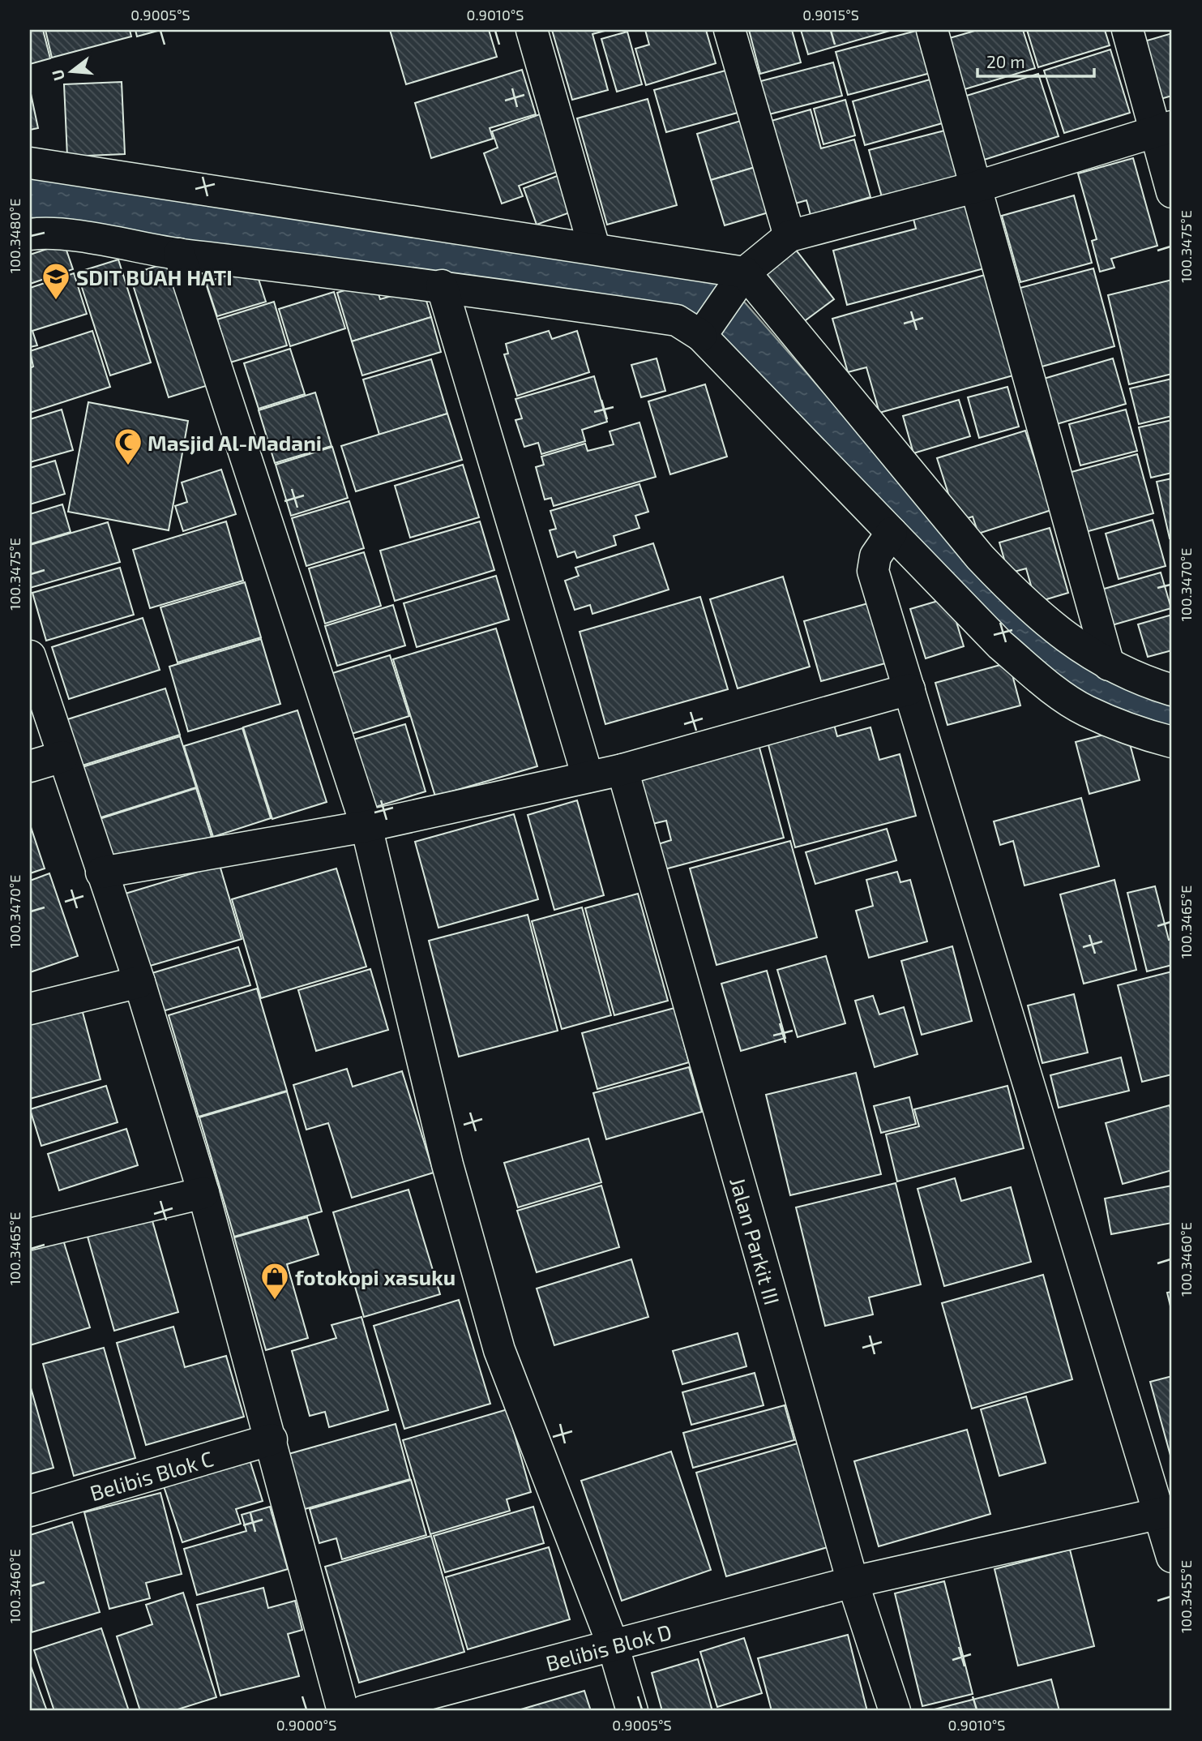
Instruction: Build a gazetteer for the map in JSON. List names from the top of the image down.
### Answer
{
  "streets": {
    "street": ["Jalan Parkit III", "Belibis Blok C", "Belibis Blok D"]
  },
  "crossings": [
    ["Jalan Parkit III", "Belibis Blok D"]
  ],
  "places": {
    "school or university": ["SDIT BUAH HATI"],
    "mosque": ["Masjid Al-Madani"],
    "shop": ["fotokopi xasuku"]
  },
  "scale_bar": "20 m",
  "north": "left",
  "coordinates": [
    "0.9005°S",
    "0.9010°S",
    "0.9015°S",
    "100.3480°E",
    "100.3475°E",
    "100.3470°E",
    "100.3465°E",
    "100.3460°E",
    "100.3455°E",
    "0.9000°S"
  ]
}
